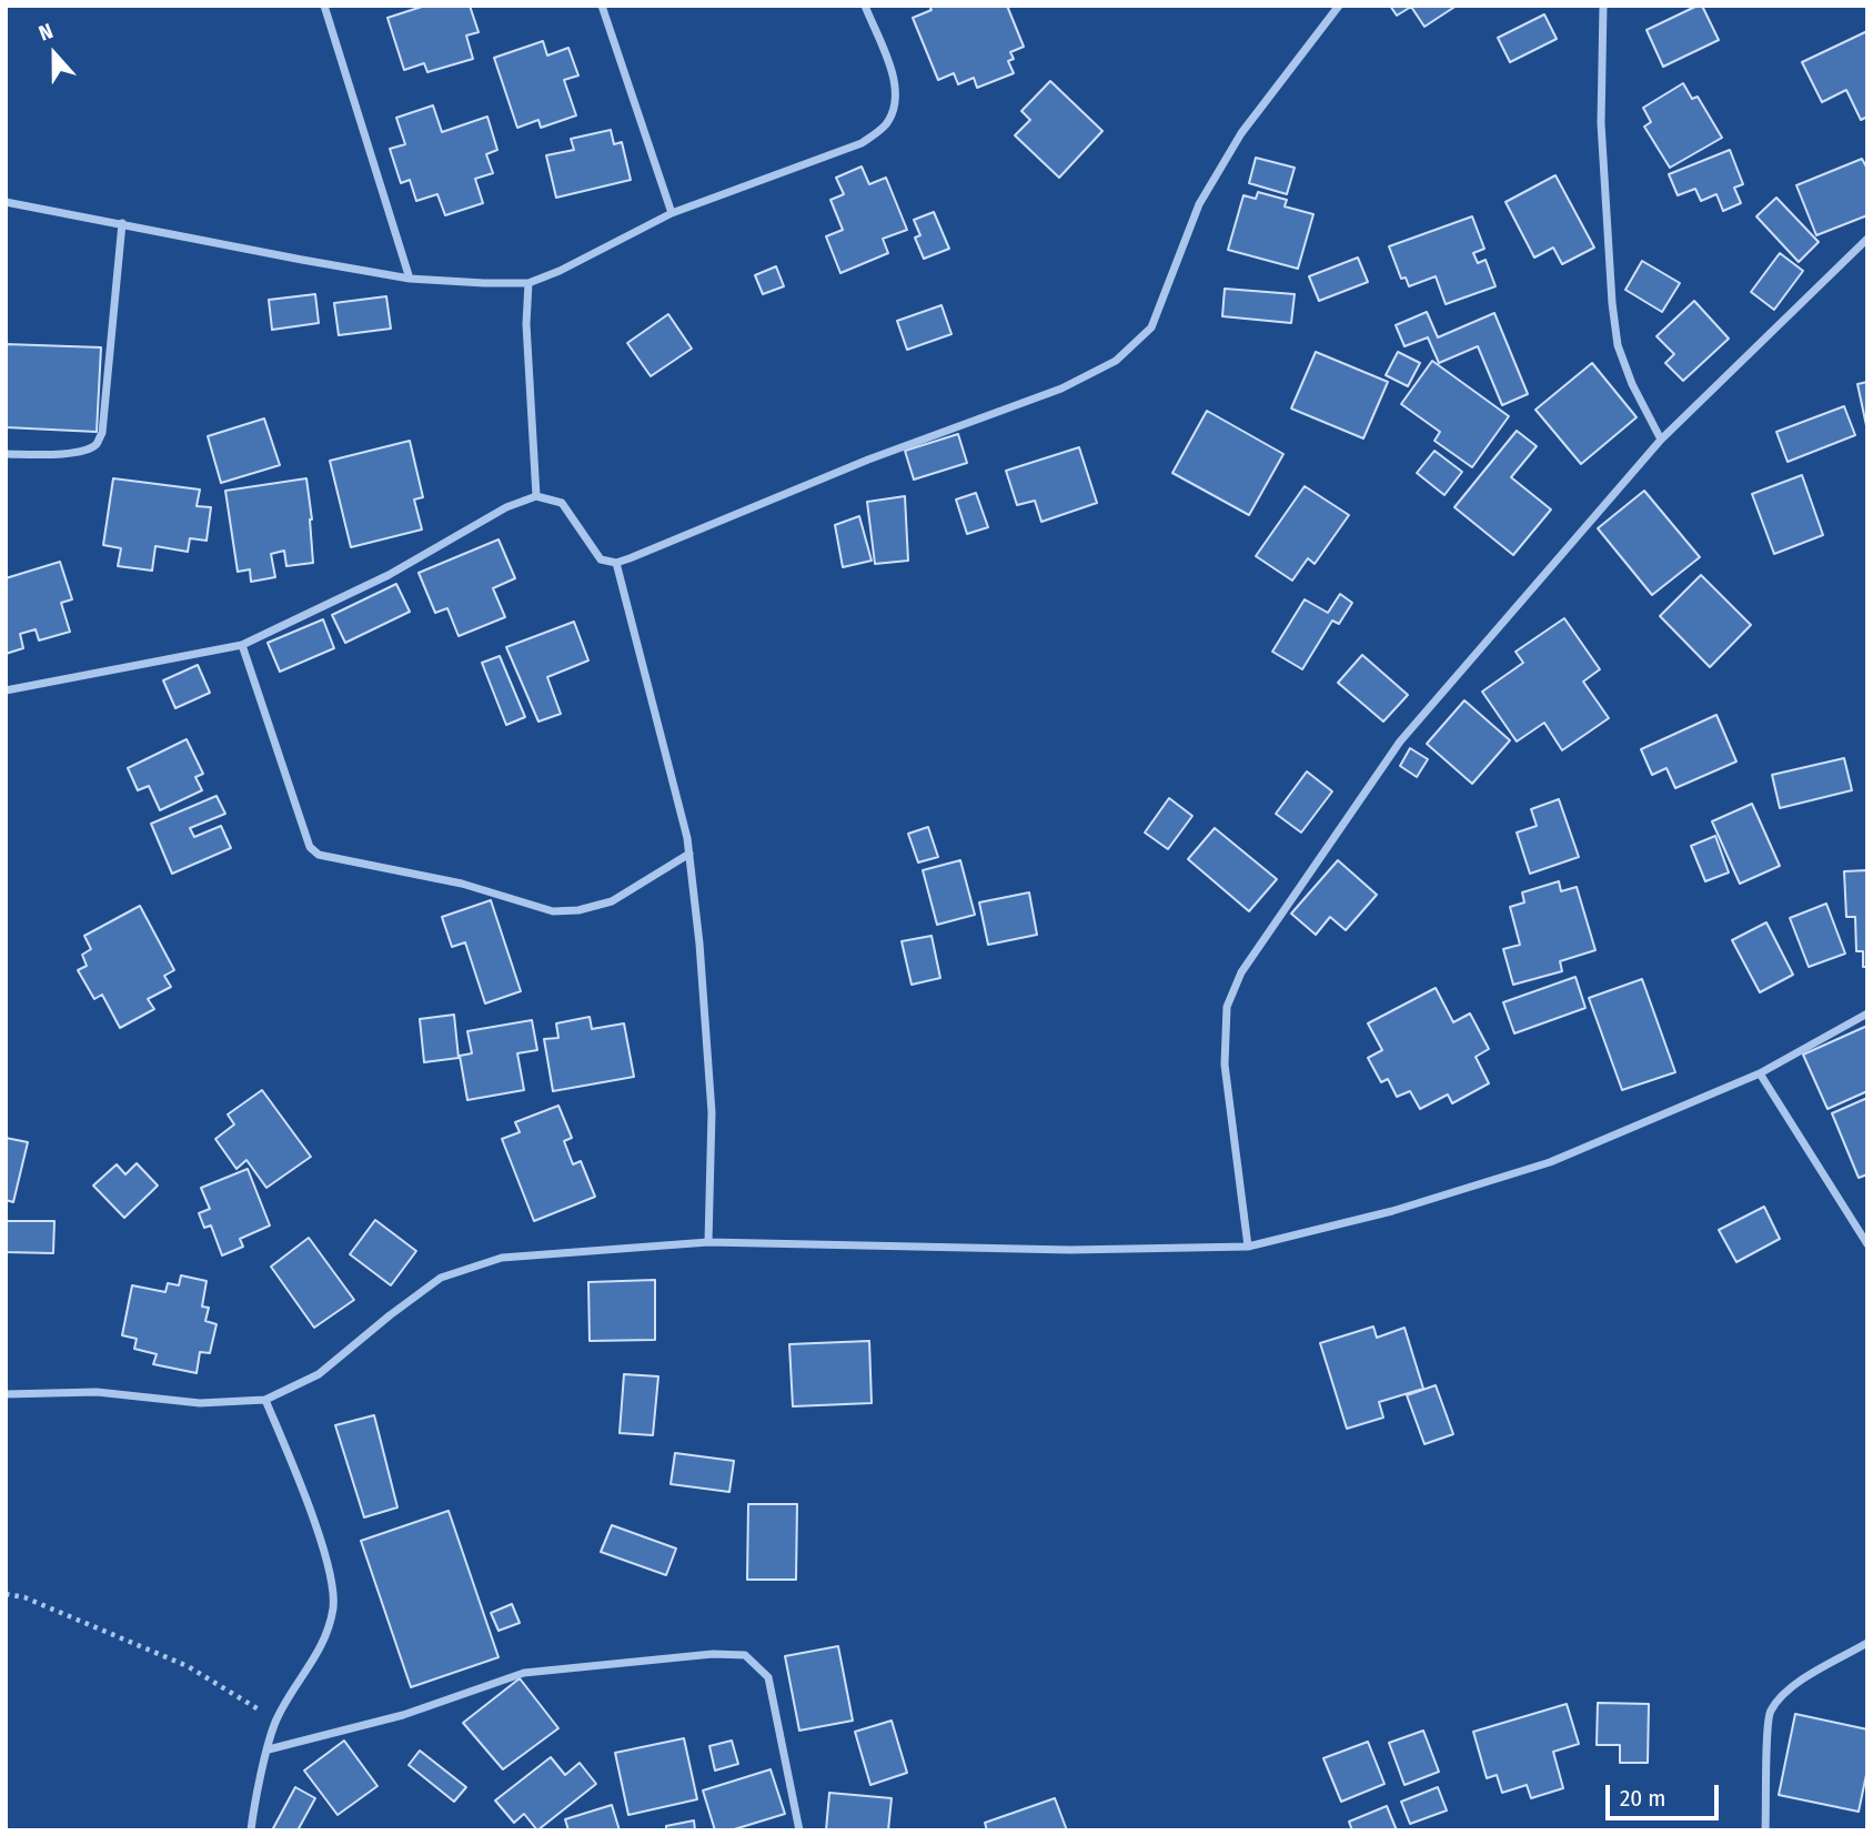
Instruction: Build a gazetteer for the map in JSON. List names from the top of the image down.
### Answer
{
  "scale_bar": "20 m",
  "north": "top"
}
